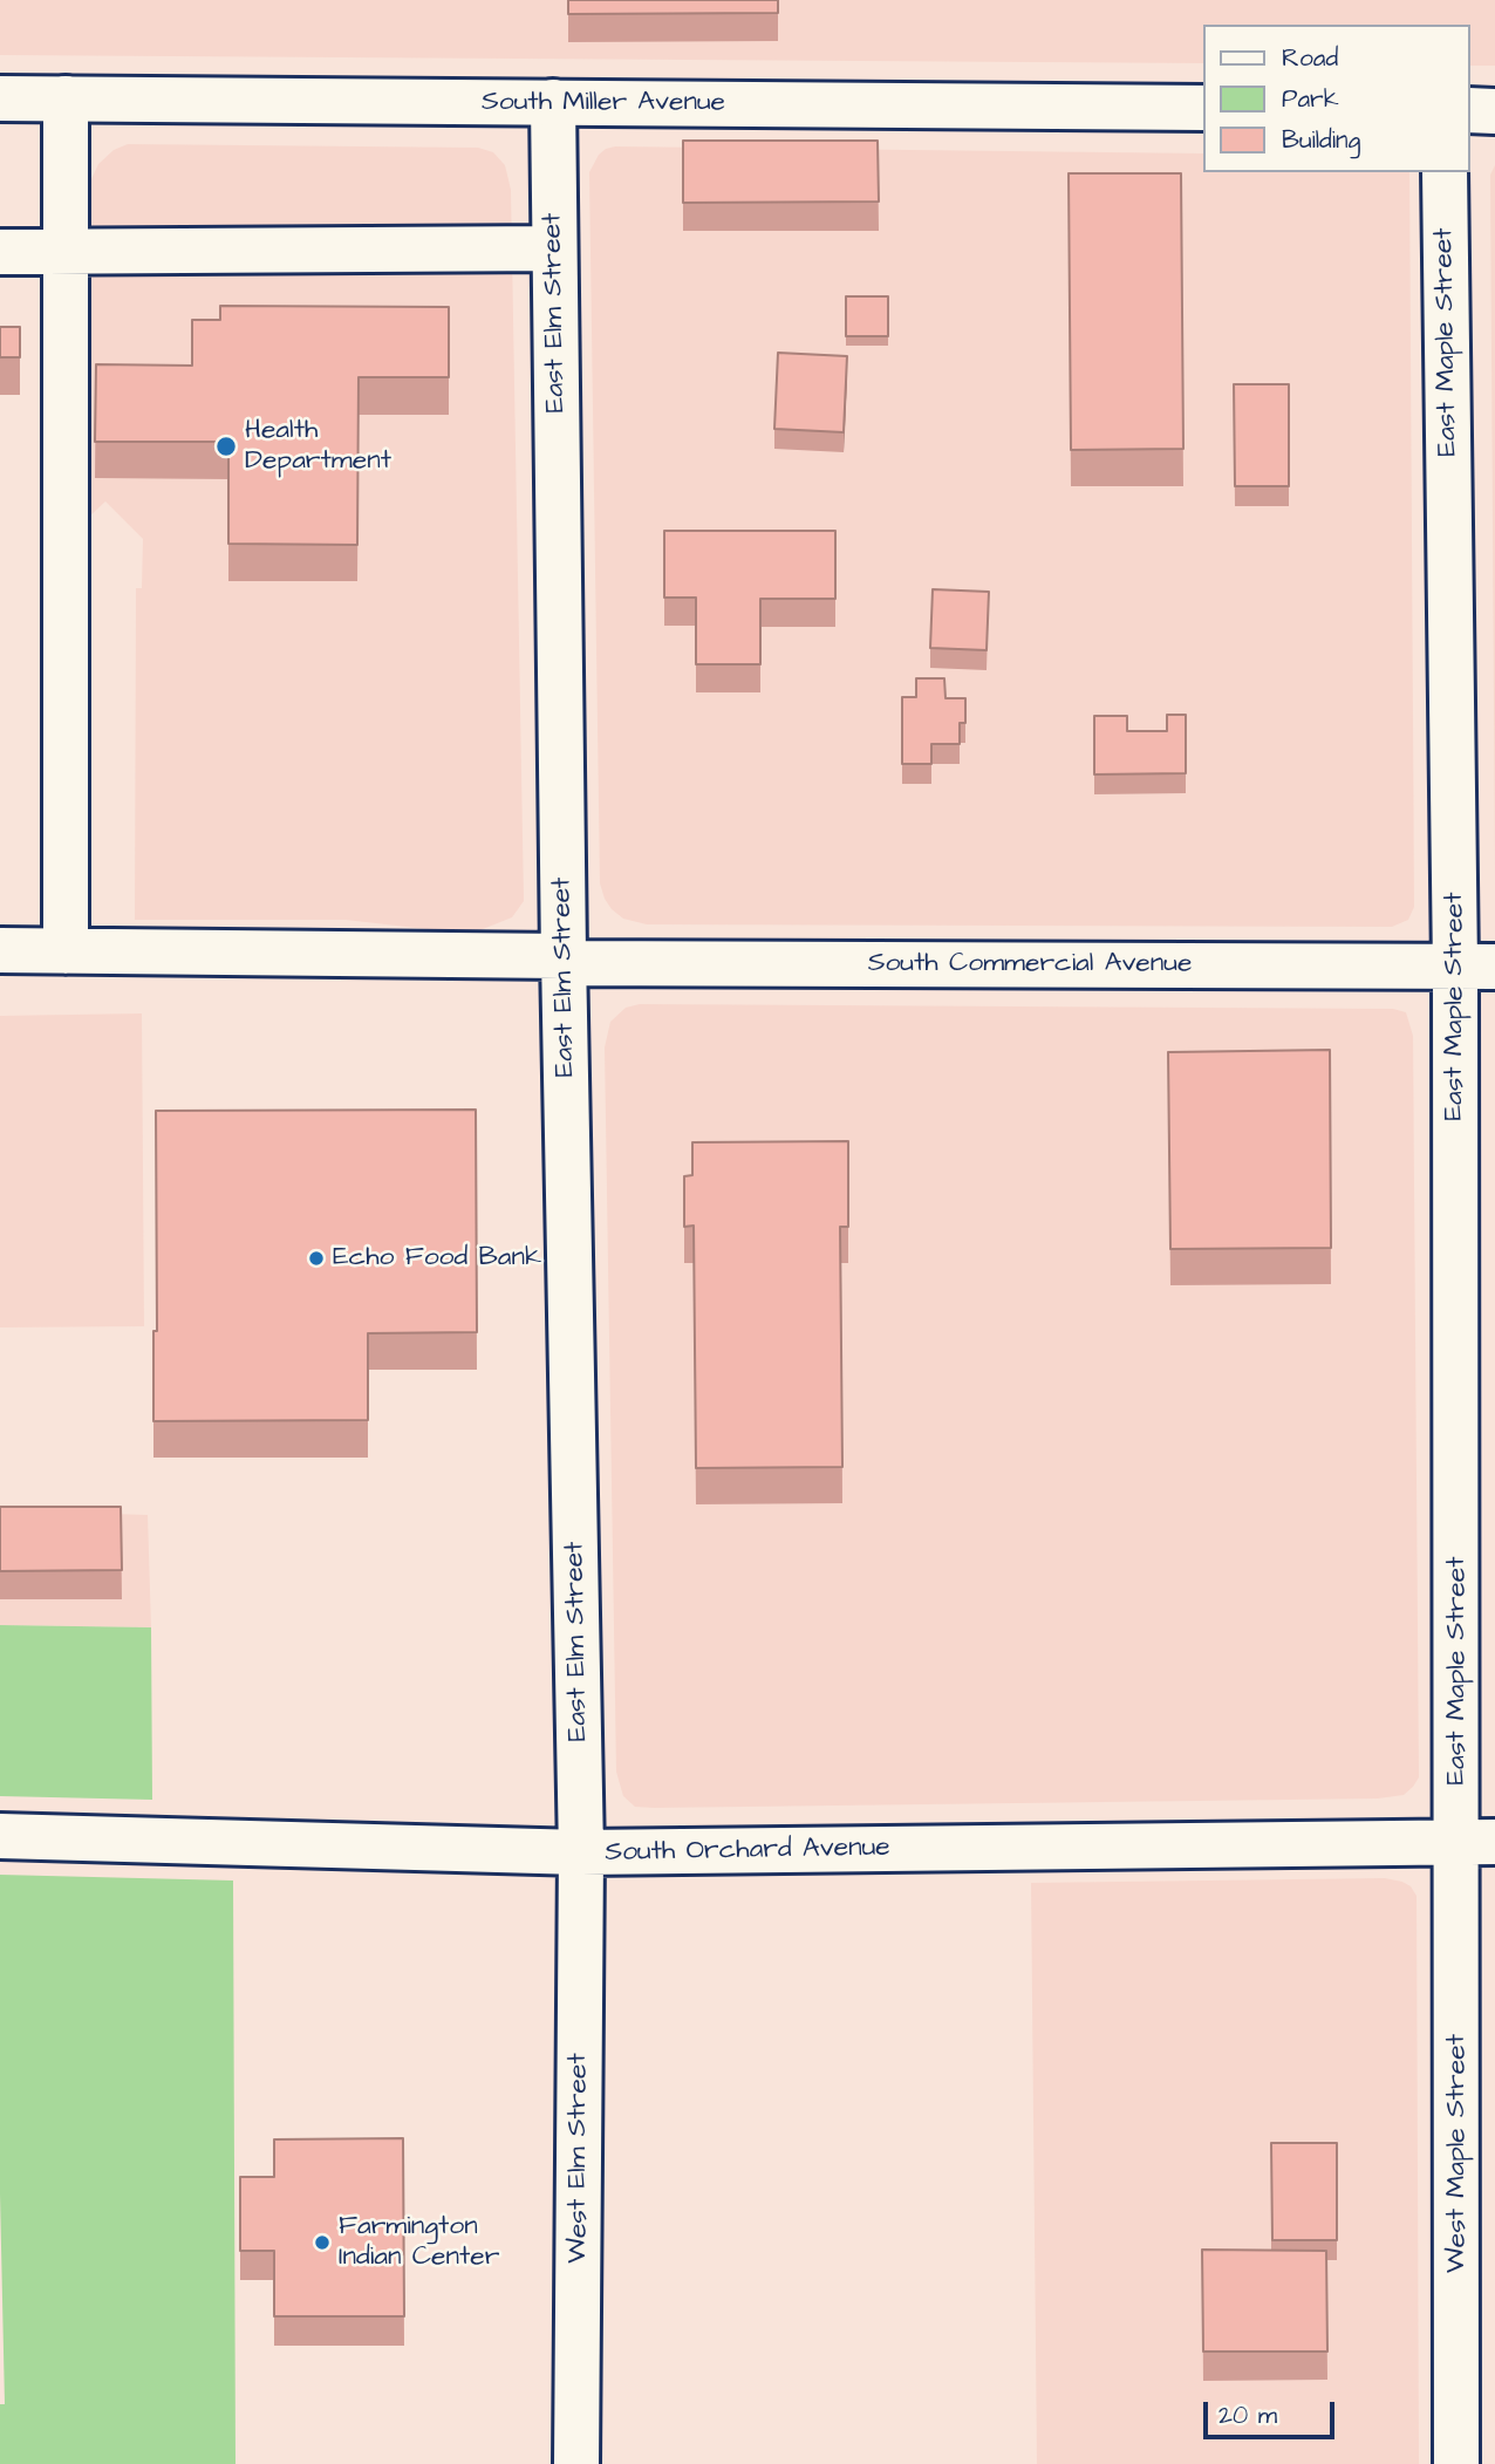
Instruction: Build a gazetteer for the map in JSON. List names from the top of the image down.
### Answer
{
  "streets": {
    "street": [
      "South Miller Avenue",
      "East Elm Street",
      "East Maple Street",
      "South Commercial Avenue",
      "South Orchard Avenue",
      "West Maple Street",
      "West Elm Street"
    ]
  },
  "crossings": [
    ["South Miller Avenue", "East Elm Street"],
    ["East Elm Street", "South Commercial Avenue"],
    ["East Elm Street", "South Orchard Avenue"],
    ["East Elm Street", "West Elm Street"],
    ["East Maple Street", "South Commercial Avenue"],
    ["East Maple Street", "South Orchard Avenue"],
    ["East Maple Street", "West Maple Street"],
    ["South Orchard Avenue", "West Maple Street"],
    ["South Orchard Avenue", "West Elm Street"]
  ],
  "places": ["Health Department", "Echo Food Bank", "Farmington Indian Center"],
  "legend": ["Road", "Park", "Building"],
  "scale_bar": "20 m"
}
